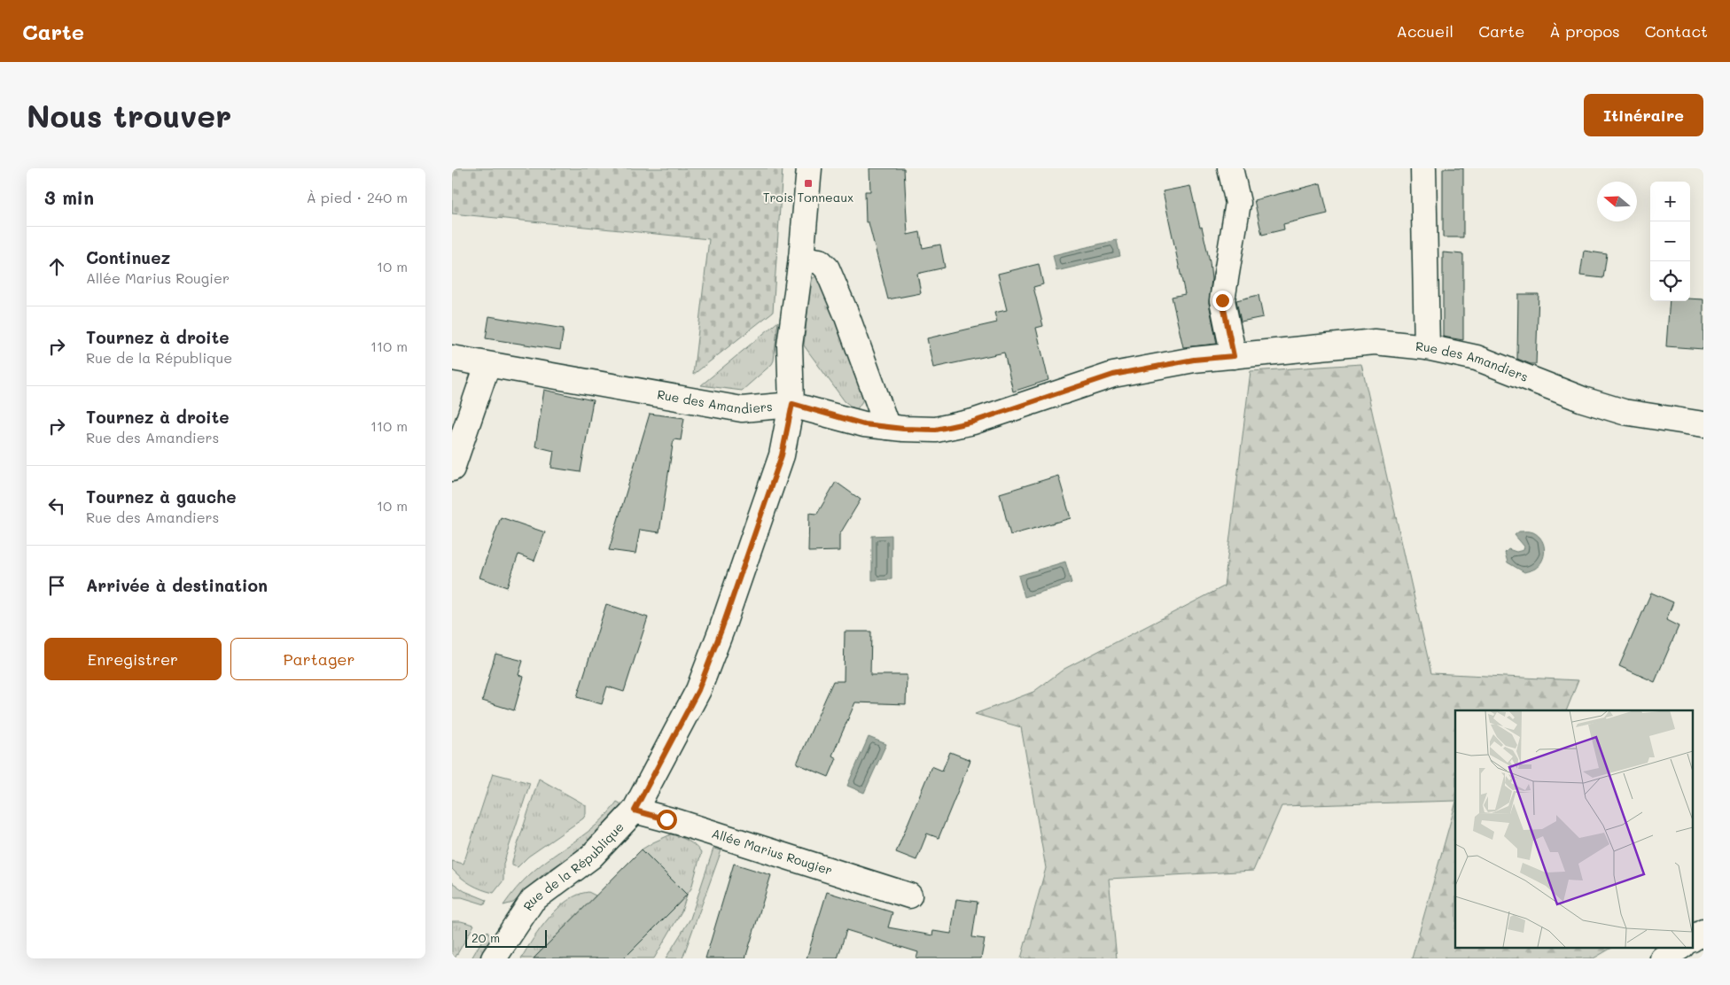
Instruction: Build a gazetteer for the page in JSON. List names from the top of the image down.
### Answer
{
  "streets": {
    "street": ["Rue des Amandiers", "Allée Marius Rougier", "Rue de la République"]
  },
  "crossings": [
    ["Rue des Amandiers", "Rue de la République"],
    ["Allée Marius Rougier", "Rue de la République"]
  ],
  "places": {
    "transit": ["Trois Tonneaux"]
  },
  "scale_bar": "20 m",
  "north": "left",
  "page": {
    "header": "Carte",
    "nav": [
      "Accueil",
      "Carte",
      "À propos",
      "Contact"
    ],
    "buttons": [
      "Itinéraire",
      ["Enregistrer", "Partager"]
    ],
    "title": "Nous trouver",
    "heading": ["3 min", "À pied · 240 m"],
    "map_buttons": ["+", "−"],
    "list": [
      ["Continuez", "Allée Marius Rougier", "10 m"],
      ["Tournez à droite", "Rue de la République", "110 m"],
      ["Tournez à droite", "Rue des Amandiers", "110 m"],
      ["Tournez à gauche", "Rue des Amandiers", "10 m"],
      "Arrivée à destination"
    ],
    "scale": "20 m"
  }
}
